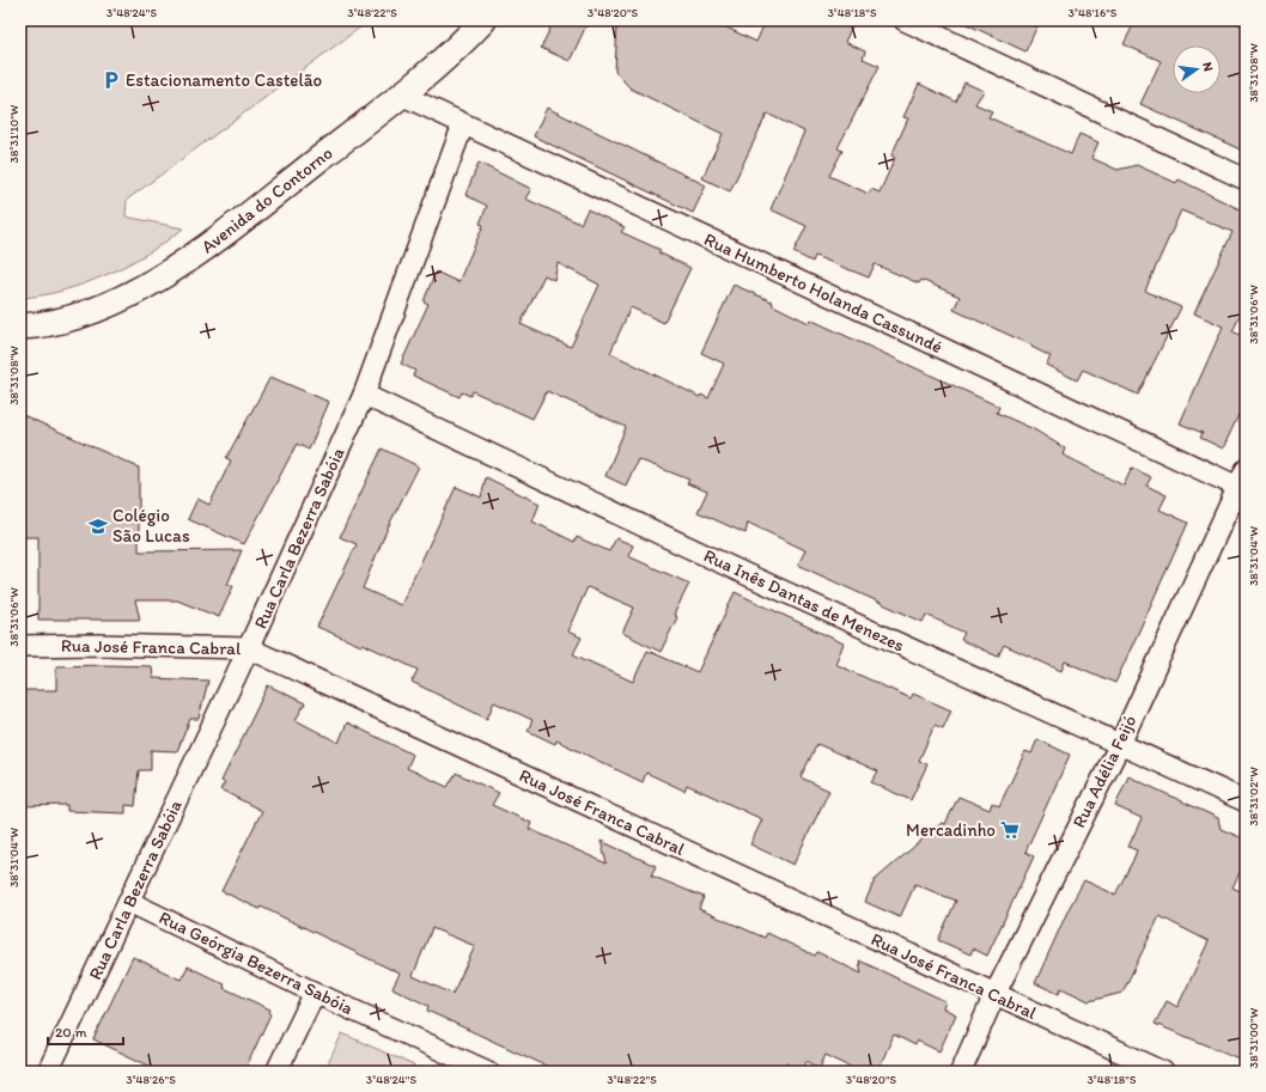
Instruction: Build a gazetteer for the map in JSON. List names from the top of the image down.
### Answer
{
  "streets": {
    "street": [
      "Avenida do Contorno",
      "Rua Humberto Holanda Cassundé",
      "Rua Carla Bezerra Sabóia",
      "Rua Inês Dantas de Menezes",
      "Rua José Franca Cabral",
      "Rua Adélia Feijó",
      "Rua Geórgia Bezerra Sabóia"
    ]
  },
  "crossings": [
    ["Avenida do Contorno", "Rua Humberto Holanda Cassundé"],
    ["Rua Humberto Holanda Cassundé", "Rua Carla Bezerra Sabóia"],
    ["Rua Humberto Holanda Cassundé", "Rua Adélia Feijó"],
    ["Rua Carla Bezerra Sabóia", "Rua Inês Dantas de Menezes"],
    ["Rua Carla Bezerra Sabóia", "Rua José Franca Cabral"],
    ["Rua Carla Bezerra Sabóia", "Rua Geórgia Bezerra Sabóia"],
    ["Rua Inês Dantas de Menezes", "Rua Adélia Feijó"],
    ["Rua José Franca Cabral", "Rua Adélia Feijó"]
  ],
  "places": {
    "parking": ["Estacionamento Castelão"],
    "school or university": ["Colégio São Lucas"],
    "supermarket": ["Mercadinho"]
  },
  "scale_bar": "20 m",
  "north": "right",
  "coordinates": [
    "3°48'24\"S",
    "3°48'22\"S",
    "3°48'20\"S",
    "3°48'18\"S",
    "3°48'16\"S",
    "38°31'08\"W",
    "38°31'10\"W",
    "38°31'06\"W",
    "38°31'04\"W",
    "38°31'02\"W",
    "38°31'00\"W",
    "3°48'26\"S"
  ]
}
